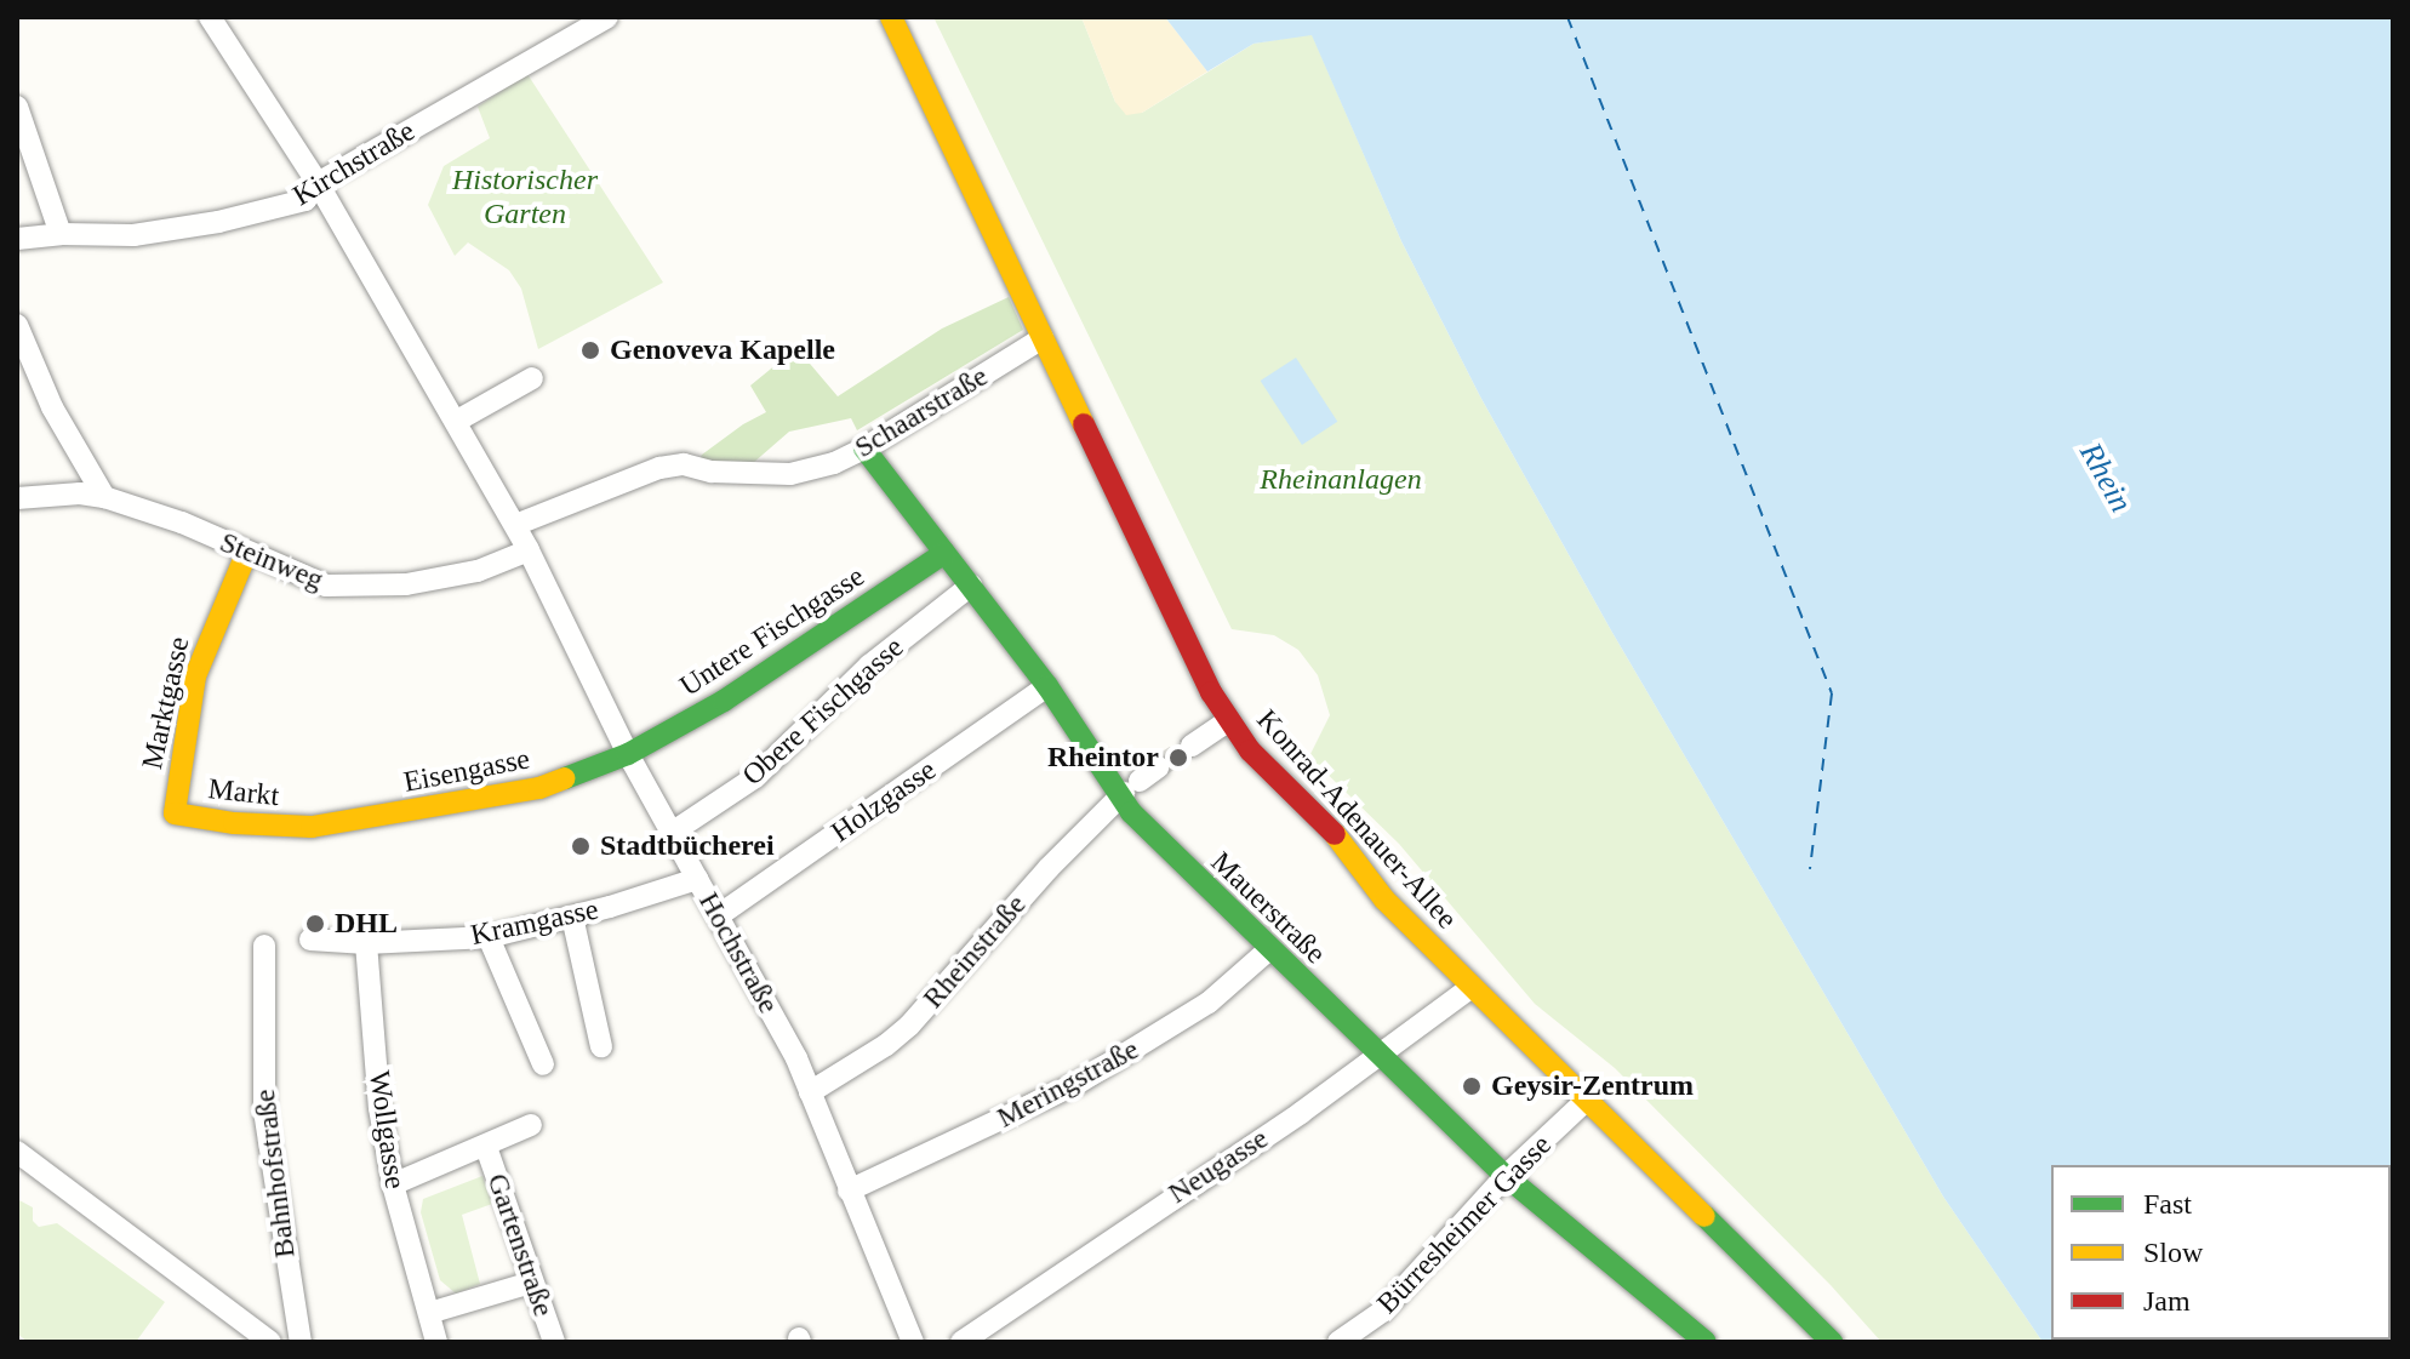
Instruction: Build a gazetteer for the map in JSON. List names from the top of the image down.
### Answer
{
  "streets": {
    "street": [
      "Kirchstraße",
      "Schaarstraße",
      "Steinweg",
      "Untere Fischgasse",
      "Marktgasse",
      "Obere Fischgasse",
      "Eisengasse",
      "Markt",
      "Holzgasse",
      "Konrad-Adenauer-Allee",
      "Mauerstraße",
      "Kramgasse",
      "Rheinstraße",
      "Hochstraße",
      "Meringstraße",
      "Wollgasse",
      "Neugasse",
      "Bahnhofstraße",
      "Bürresheimer Gasse",
      "Gartenstraße"
    ]
  },
  "crossings": [
    ["Kirchstraße", "Hochstraße"],
    ["Schaarstraße", "Konrad-Adenauer-Allee"],
    ["Schaarstraße", "Mauerstraße"],
    ["Schaarstraße", "Hochstraße"],
    ["Steinweg", "Marktgasse"],
    ["Steinweg", "Hochstraße"],
    ["Untere Fischgasse", "Eisengasse"],
    ["Untere Fischgasse", "Mauerstraße"],
    ["Untere Fischgasse", "Hochstraße"],
    ["Marktgasse", "Markt"],
    ["Obere Fischgasse", "Mauerstraße"],
    ["Obere Fischgasse", "Hochstraße"],
    ["Eisengasse", "Markt"],
    ["Eisengasse", "Hochstraße"],
    ["Holzgasse", "Mauerstraße"],
    ["Holzgasse", "Hochstraße"],
    ["Konrad-Adenauer-Allee", "Neugasse"],
    ["Konrad-Adenauer-Allee", "Bürresheimer Gasse"],
    ["Mauerstraße", "Rheinstraße"],
    ["Mauerstraße", "Meringstraße"],
    ["Mauerstraße", "Neugasse"],
    ["Mauerstraße", "Bürresheimer Gasse"],
    ["Kramgasse", "Hochstraße"],
    ["Kramgasse", "Wollgasse"],
    ["Rheinstraße", "Hochstraße"],
    ["Hochstraße", "Meringstraße"]
  ],
  "water": ["Rhein"],
  "parks": ["Historischer Garten", "Rheinanlagen"],
  "places": [
    "Genoveva Kapelle",
    "Rheintor",
    "Stadtbücherei",
    "DHL",
    "Geysir-Zentrum"
  ],
  "legend": ["Fast", "Slow", "Jam"]
}
